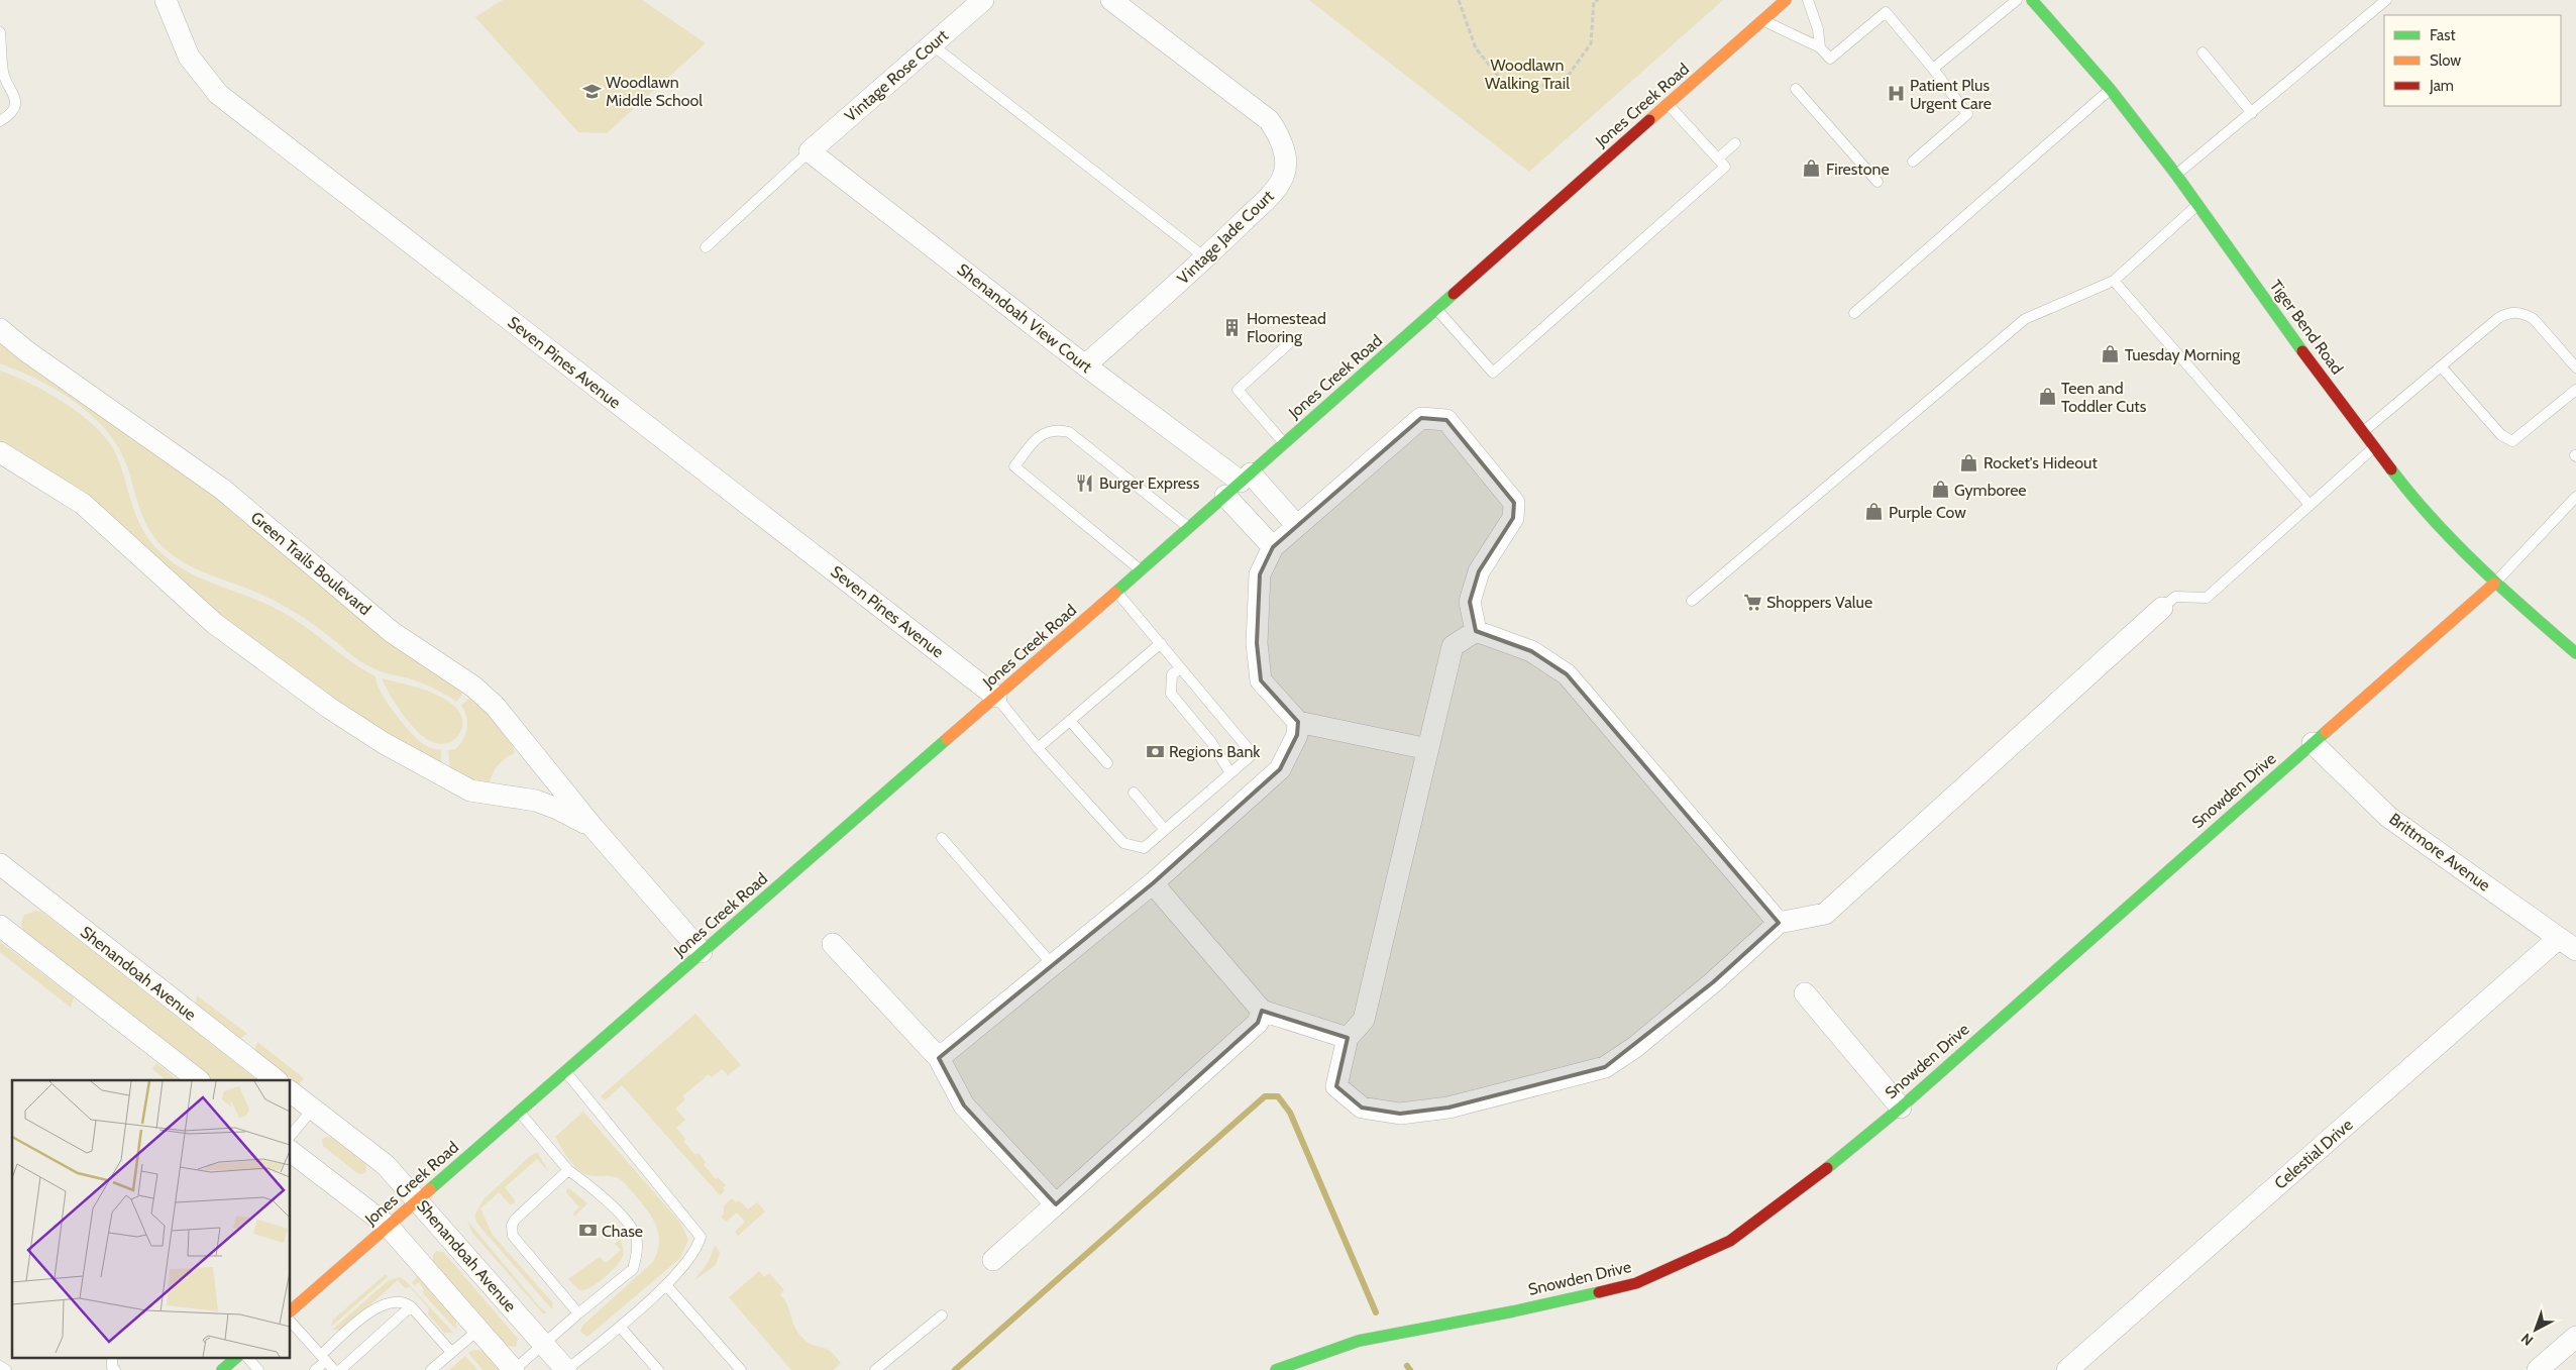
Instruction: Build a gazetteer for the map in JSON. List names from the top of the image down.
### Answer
{
  "streets": {
    "main road": ["Jones Creek Road", "Tiger Bend Road", "Snowden Drive"],
    "street": [
      "Vintage Rose Court",
      "Vintage Jade Court",
      "Shenandoah View Court",
      "Seven Pines Avenue",
      "Green Trails Boulevard",
      "Brittmore Avenue",
      "Shenandoah Avenue",
      "Celestial Drive"
    ]
  },
  "crossings": [
    ["Vintage Rose Court", "Shenandoah View Court"],
    ["Jones Creek Road", "Shenandoah View Court"],
    ["Jones Creek Road", "Seven Pines Avenue"],
    ["Jones Creek Road", "Green Trails Boulevard"],
    ["Jones Creek Road", "Shenandoah Avenue"],
    ["Vintage Jade Court", "Shenandoah View Court"],
    ["Tiger Bend Road", "Snowden Drive"],
    ["Snowden Drive", "Brittmore Avenue"],
    ["Brittmore Avenue", "Celestial Drive"]
  ],
  "parks": ["Woodlawn Walking Trail"],
  "places": {
    "school or university": ["Woodlawn Middle School"],
    "hospital": ["Patient Plus Urgent Care"],
    "shop": [
      "Firestone",
      "Tuesday Morning",
      "Teen and Toddler Cuts",
      "Rocket's Hideout",
      "Gymboree",
      "Purple Cow"
    ],
    "building": ["Homestead Flooring"],
    "restaurant": ["Burger Express"],
    "supermarket": ["Shoppers Value"],
    "bank": ["Regions Bank", "Chase"]
  },
  "legend": ["Fast", "Slow", "Jam"],
  "north": "bottom left"
}
